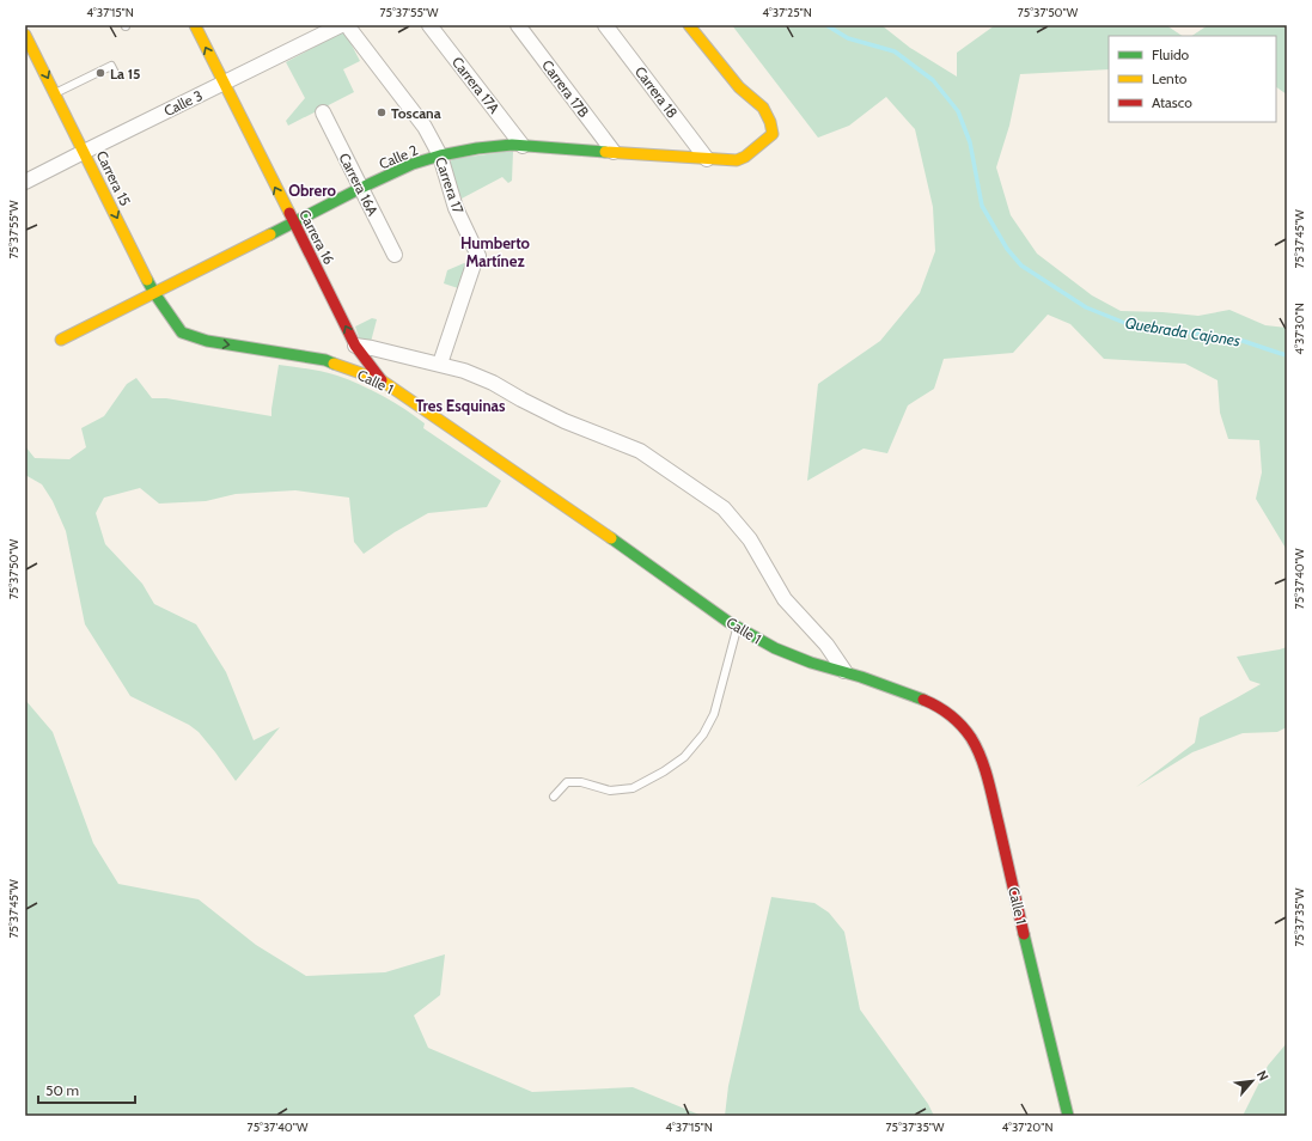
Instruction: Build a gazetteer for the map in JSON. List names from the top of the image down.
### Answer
{
  "streets": {
    "street": [
      "Carrera 17A",
      "Carrera 17B",
      "Carrera 18",
      "Calle 3",
      "Calle 2",
      "Carrera 15",
      "Carrera 16A",
      "Carrera 17",
      "Carrera 16",
      "Calle 1"
    ]
  },
  "crossings": [
    ["Carrera 17A", "Calle 2"],
    ["Carrera 17B", "Calle 2"],
    ["Carrera 18", "Calle 2"],
    ["Calle 3", "Carrera 15"],
    ["Calle 3", "Carrera 16"],
    ["Calle 2", "Carrera 15"],
    ["Calle 2", "Carrera 16A"],
    ["Calle 2", "Carrera 17"],
    ["Calle 2", "Carrera 16"],
    ["Carrera 15", "Calle 1"],
    ["Carrera 17", "Calle 1"],
    ["Carrera 16", "Calle 1"]
  ],
  "one_way": ["Carrera 15", "Carrera 16"],
  "districts": ["Obrero", "Humberto Martínez", "Tres Esquinas"],
  "water": ["Quebrada Cajones"],
  "places": ["La 15", "Toscana"],
  "legend": ["Fluido", "Lento", "Atasco"],
  "scale_bar": "50 m",
  "north": "top right",
  "coordinates": [
    "4°37'15\"N",
    "75°37'55\"W",
    "4°37'25\"N",
    "75°37'50\"W",
    "75°37'45\"W",
    "4°37'30\"N",
    "75°37'40\"W",
    "75°37'35\"W",
    "4°37'20\"N"
  ]
}
